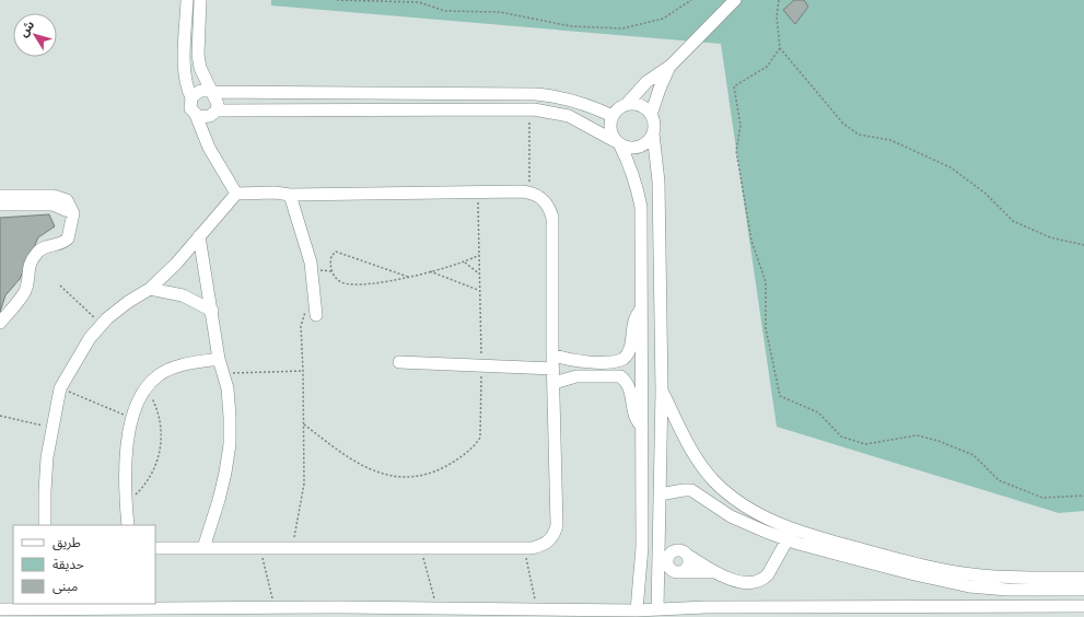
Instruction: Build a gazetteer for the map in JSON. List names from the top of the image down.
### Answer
{
  "legend": ["طريق", "حديقة", "مبنى"],
  "north": "top left"
}
